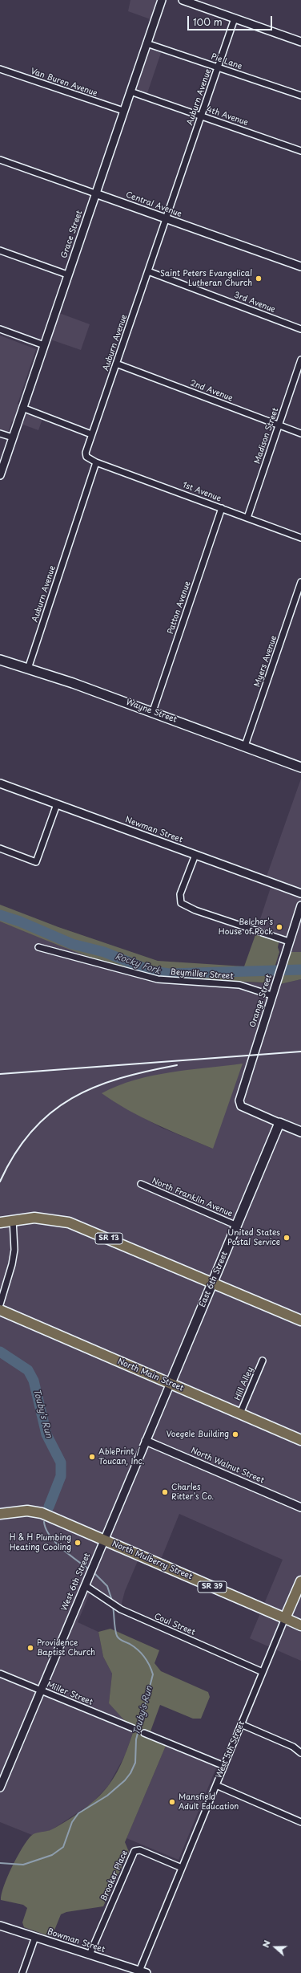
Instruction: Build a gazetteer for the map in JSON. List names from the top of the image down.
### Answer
{
  "streets": {
    "main road": [
      "Wayne Street",
      "SR 13",
      "East 6th Street",
      "North Main Street",
      "North Mulberry Street",
      "SR 39",
      "West 5th Street"
    ],
    "street": [
      "Pie Lane",
      "Van Buren Avenue",
      "Auburn Avenue",
      "4th Avenue",
      "Central Avenue",
      "Grace Street",
      "3rd Avenue",
      "2nd Avenue",
      "Madison Street",
      "1st Avenue",
      "Patton Avenue",
      "Myers Avenue",
      "Newman Street",
      "Beymiller Street",
      "Orange Street",
      "North Franklin Avenue",
      "Hill Alley",
      "North Walnut Street",
      "West 6th Street",
      "Coul Street",
      "Miller Street",
      "Brooker Place",
      "Bowman Street"
    ]
  },
  "crossings": [
    ["Pie Lane", "Auburn Avenue"],
    ["Pie Lane", "Grace Street"],
    ["Van Buren Avenue", "Grace Street"],
    ["Auburn Avenue", "4th Avenue"],
    ["Auburn Avenue", "Central Avenue"],
    ["Auburn Avenue", "3rd Avenue"],
    ["Auburn Avenue", "2nd Avenue"],
    ["Auburn Avenue", "1st Avenue"],
    ["Auburn Avenue", "Wayne Street"],
    ["4th Avenue", "Grace Street"],
    ["Central Avenue", "Grace Street"],
    ["2nd Avenue", "Madison Street"],
    ["Madison Street", "1st Avenue"],
    ["1st Avenue", "Patton Avenue"],
    ["Patton Avenue", "Wayne Street"],
    ["Myers Avenue", "Wayne Street"],
    ["Beymiller Street", "Orange Street"],
    ["Orange Street", "East 6th Street"],
    ["North Franklin Avenue", "East 6th Street"],
    ["SR 13", "East 6th Street"],
    ["East 6th Street", "North Main Street"],
    ["East 6th Street", "West 6th Street"],
    ["North Main Street", "Hill Alley"],
    ["North Main Street", "West 6th Street"],
    ["North Walnut Street", "West 6th Street"],
    ["North Mulberry Street", "West 6th Street"],
    ["North Mulberry Street", "West 5th Street"],
    ["West 6th Street", "Coul Street"],
    ["West 6th Street", "Miller Street"],
    ["Coul Street", "West 5th Street"],
    ["West 5th Street", "Brooker Place"],
    ["West 5th Street", "Bowman Street"],
    ["Brooker Place", "Bowman Street"]
  ],
  "water": ["Rocky Fork", "Touby's Run"],
  "places": [
    "Saint Peters Evangelical Lutheran Church",
    "Belcher's House of Rock",
    "United States Postal Service",
    "Voegele Building",
    "AblePrint / Toucan, Inc.",
    "Charles Ritter's Co.",
    "H & H Plumbing Heating Cooling",
    "Providence Baptist Church",
    "Mansfield Adult Education"
  ],
  "scale_bar": "100 m",
  "north": "left"
}
